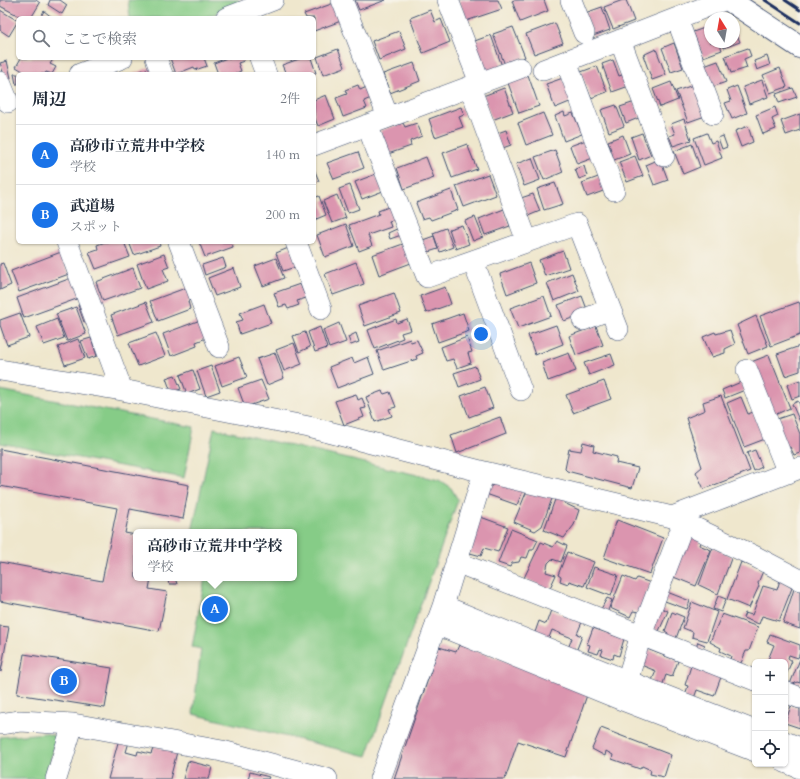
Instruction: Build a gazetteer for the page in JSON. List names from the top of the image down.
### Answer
{
  "north": "top",
  "page": {
    "search": "ここで検索",
    "heading": ["周辺", "2件"],
    "list": [
      {
        "mark": "A",
        "name": "高砂市立荒井中学校",
        "note": "学校",
        "value": "140 m"
      },
      {
        "mark": "B",
        "name": "武道場",
        "note": "スポット",
        "value": "200 m"
      }
    ],
    "popup": ["高砂市立荒井中学校", "学校"],
    "pins": ["A", "B"],
    "map_buttons": ["+", "−"]
  }
}
